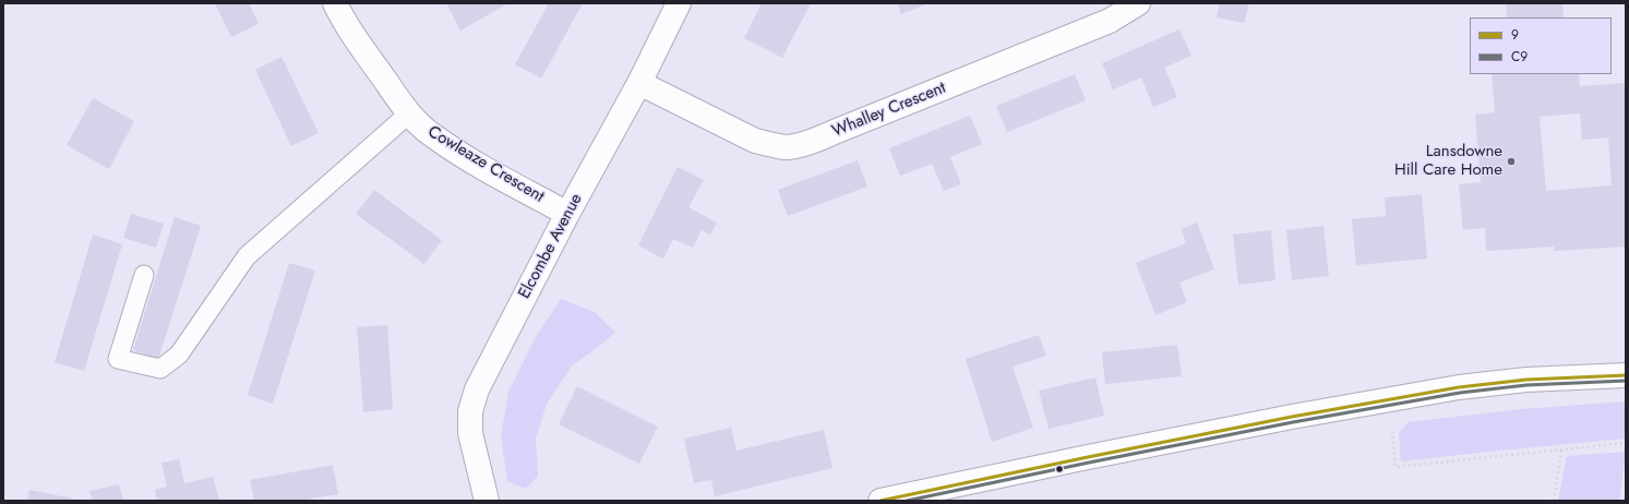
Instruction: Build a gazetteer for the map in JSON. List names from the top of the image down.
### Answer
{
  "streets": {
    "street": ["Whalley Crescent", "Cowleaze Crescent", "Elcombe Avenue"]
  },
  "crossings": [
    ["Whalley Crescent", "Elcombe Avenue"],
    ["Cowleaze Crescent", "Elcombe Avenue"]
  ],
  "places": ["Lansdowne Hill Care Home"],
  "lines": ["transit line 9", "transit line C9"],
  "legend": ["9", "C9"]
}
